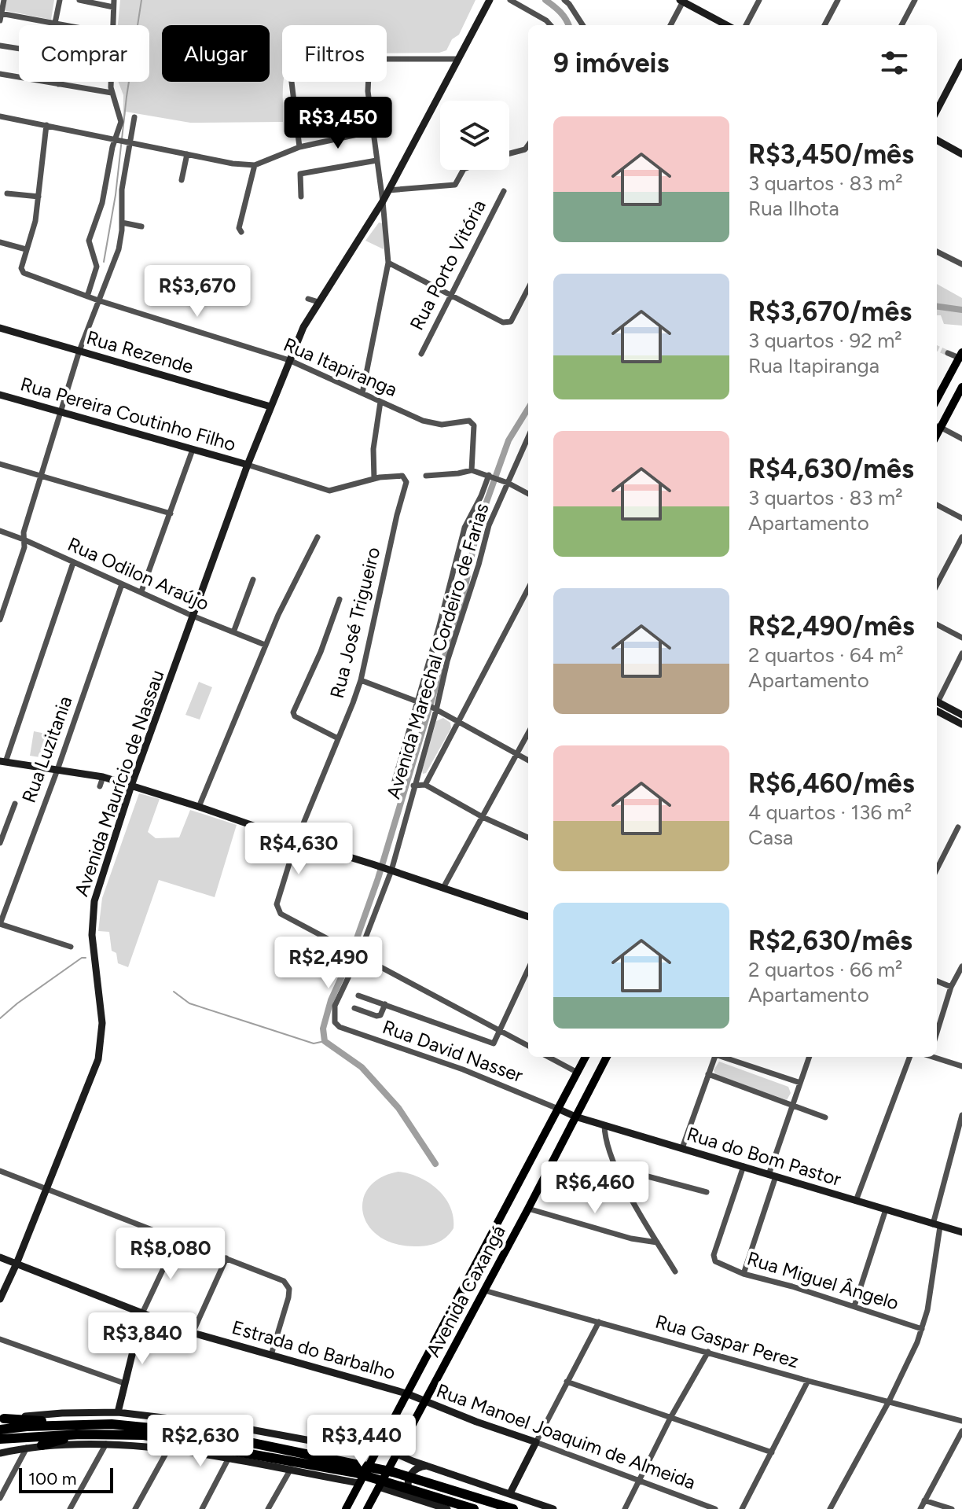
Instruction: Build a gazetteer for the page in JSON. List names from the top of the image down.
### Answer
{
  "streets": {
    "main road": [
      "Rua Rezende",
      "Rua Pereira Coutinho Filho",
      "Avenida Maurício de Nassau",
      "Rua do Bom Pastor",
      "Avenida Caxangá",
      "Estrada do Barbalho",
      "Rua Manoel Joaquim de Almeida"
    ],
    "street": [
      "Rua Porto Vitória",
      "Rua Itapiranga",
      "Rua Odilon Araújo",
      "Rua José Trigueiro",
      "Avenida Marechal Cordeiro de Farias",
      "Rua Luzitania",
      "Rua David Nasser",
      "Rua Miguel Ângelo",
      "Rua Gaspar Perez"
    ]
  },
  "crossings": [
    ["Rua Rezende", "Avenida Maurício de Nassau"],
    ["Rua Itapiranga", "Avenida Maurício de Nassau"],
    ["Rua Pereira Coutinho Filho", "Avenida Maurício de Nassau"],
    ["Rua Odilon Araújo", "Rua Luzitania"],
    ["Rua Odilon Araújo", "Avenida Maurício de Nassau"],
    ["Rua José Trigueiro", "Avenida Marechal Cordeiro de Farias"],
    ["Avenida Marechal Cordeiro de Farias", "Rua David Nasser"],
    ["Avenida Maurício de Nassau", "Estrada do Barbalho"],
    ["Rua David Nasser", "Rua do Bom Pastor"],
    ["Rua David Nasser", "Avenida Caxangá"],
    ["Rua do Bom Pastor", "Rua Miguel Ângelo"],
    ["Rua do Bom Pastor", "Avenida Caxangá"],
    ["Avenida Caxangá", "Rua Gaspar Perez"],
    ["Avenida Caxangá", "Estrada do Barbalho"],
    ["Avenida Caxangá", "Rua Manoel Joaquim de Almeida"],
    ["Estrada do Barbalho", "Rua Manoel Joaquim de Almeida"]
  ],
  "scale_bar": "100 m",
  "page": {
    "chip": ["Comprar", "Alugar", "Filtros"],
    "heading": "9 imóveis",
    "price": [
      "R$3,450",
      "R$3,670",
      "R$4,630",
      "R$2,490",
      "R$6,460",
      "R$8,080",
      "R$3,840",
      "R$2,630",
      "R$3,440"
    ],
    "list": [
      {
        "name": "R$3,450/mês",
        "note": "3 quartos · 83 m² · Rua Ilhota"
      },
      {
        "name": "R$3,670/mês",
        "note": "3 quartos · 92 m² · Rua Itapiranga"
      },
      {
        "name": "R$4,630/mês",
        "note": "3 quartos · 83 m² · Apartamento"
      },
      {
        "name": "R$2,490/mês",
        "note": "2 quartos · 64 m² · Apartamento"
      },
      {
        "name": "R$6,460/mês",
        "note": "4 quartos · 136 m² · Casa"
      },
      {
        "name": "R$2,630/mês",
        "note": "2 quartos · 66 m² · Apartamento"
      }
    ],
    "scale": "100 m"
  }
}
